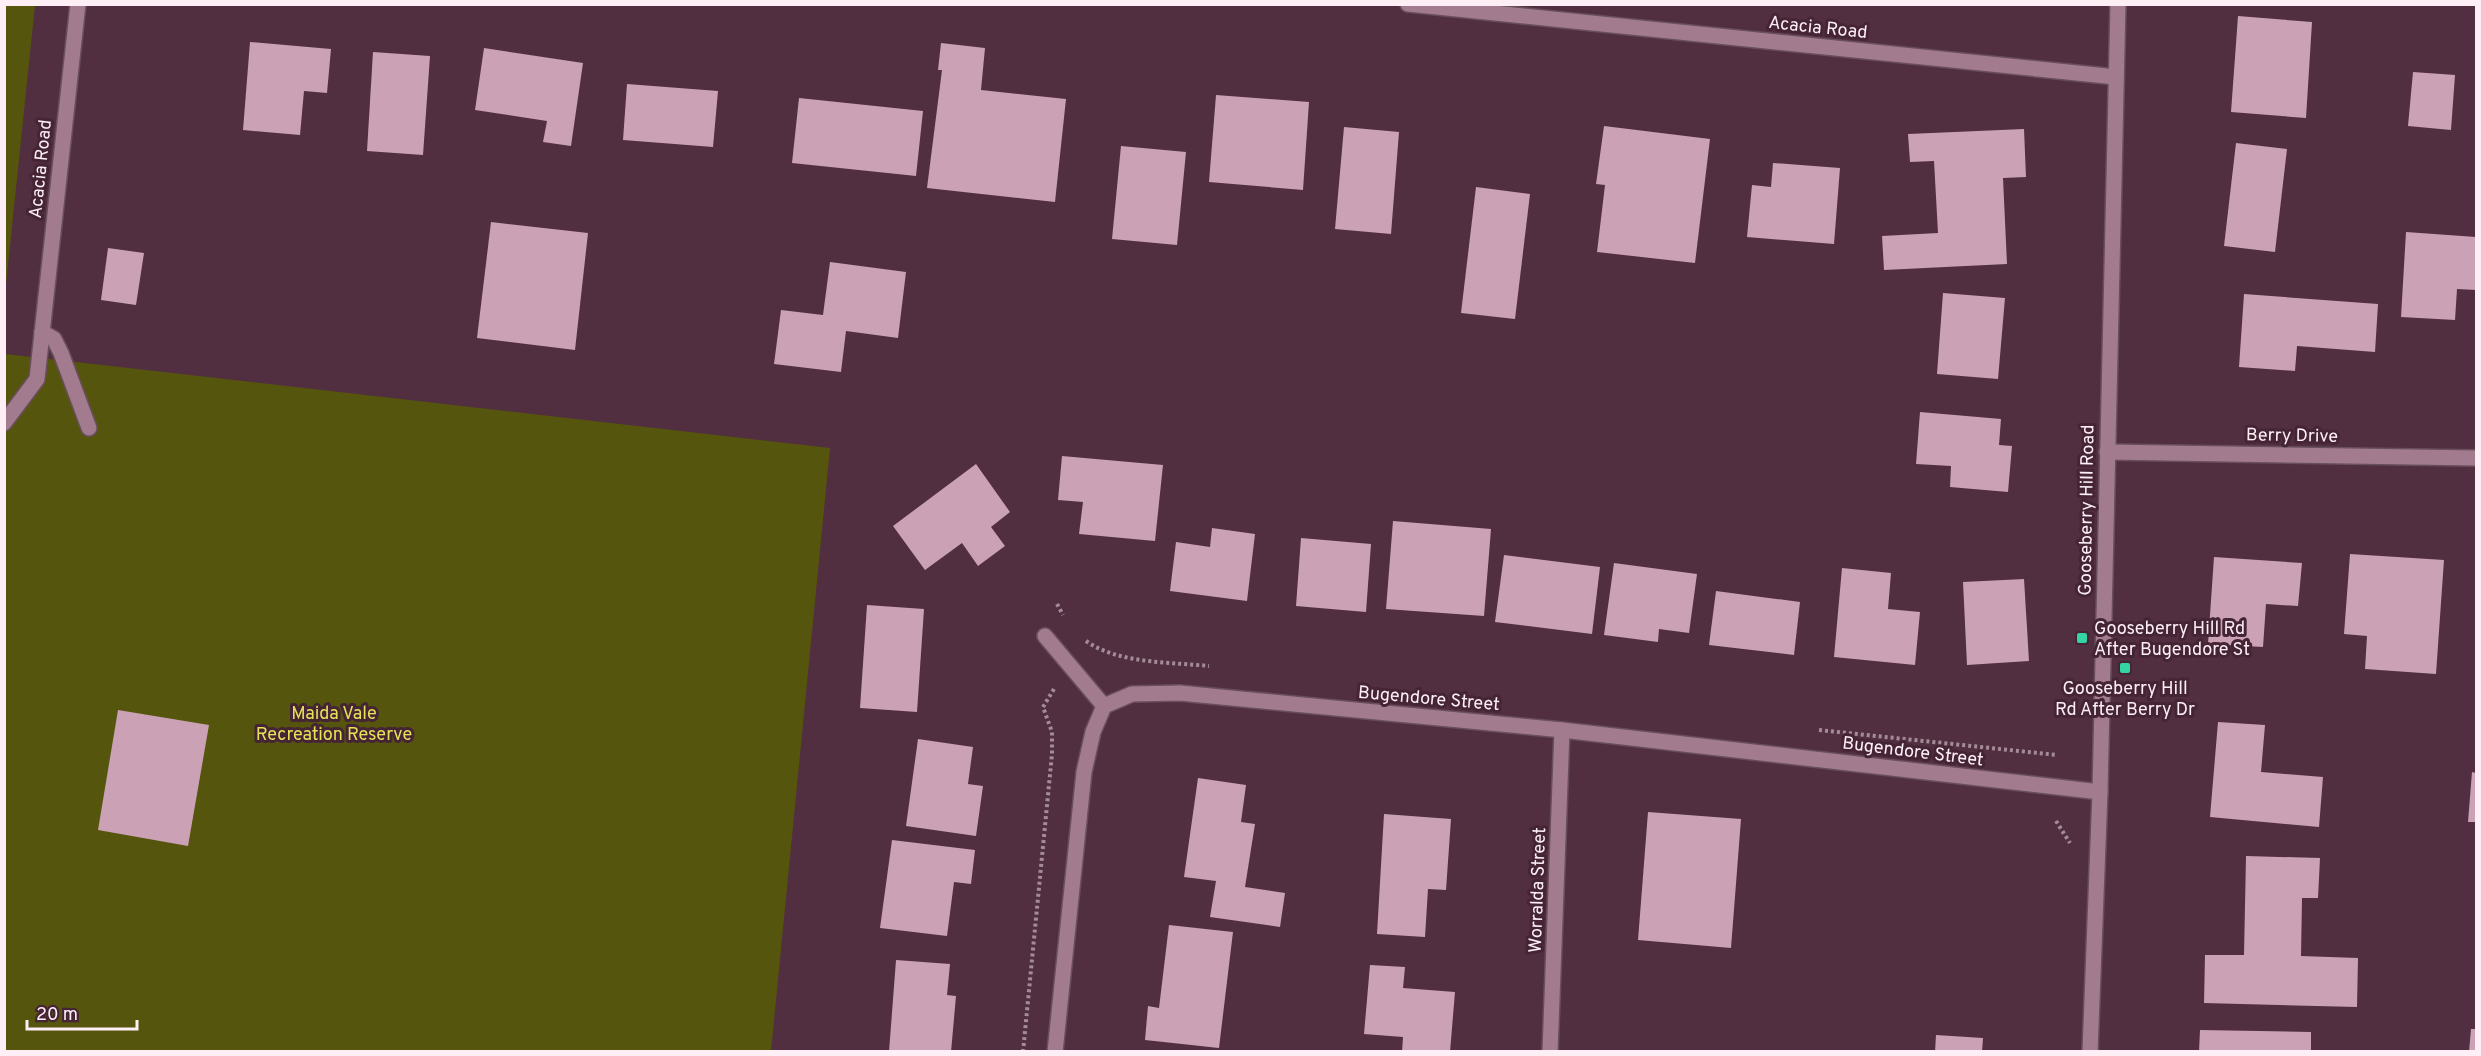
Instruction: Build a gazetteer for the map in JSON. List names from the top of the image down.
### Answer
{
  "streets": {
    "street": [
      "Acacia Road",
      "Berry Drive",
      "Gooseberry Hill Road",
      "Bugendore Street",
      "Worralda Street"
    ]
  },
  "crossings": [
    ["Acacia Road", "Gooseberry Hill Road"],
    ["Berry Drive", "Gooseberry Hill Road"],
    ["Gooseberry Hill Road", "Bugendore Street"],
    ["Bugendore Street", "Worralda Street"]
  ],
  "parks": ["Maida Vale Recreation Reserve"],
  "places": {
    "transit": ["Gooseberry Hill Rd After Bugendore St", "Gooseberry Hill Rd After Berry Dr"]
  },
  "scale_bar": "20 m"
}
